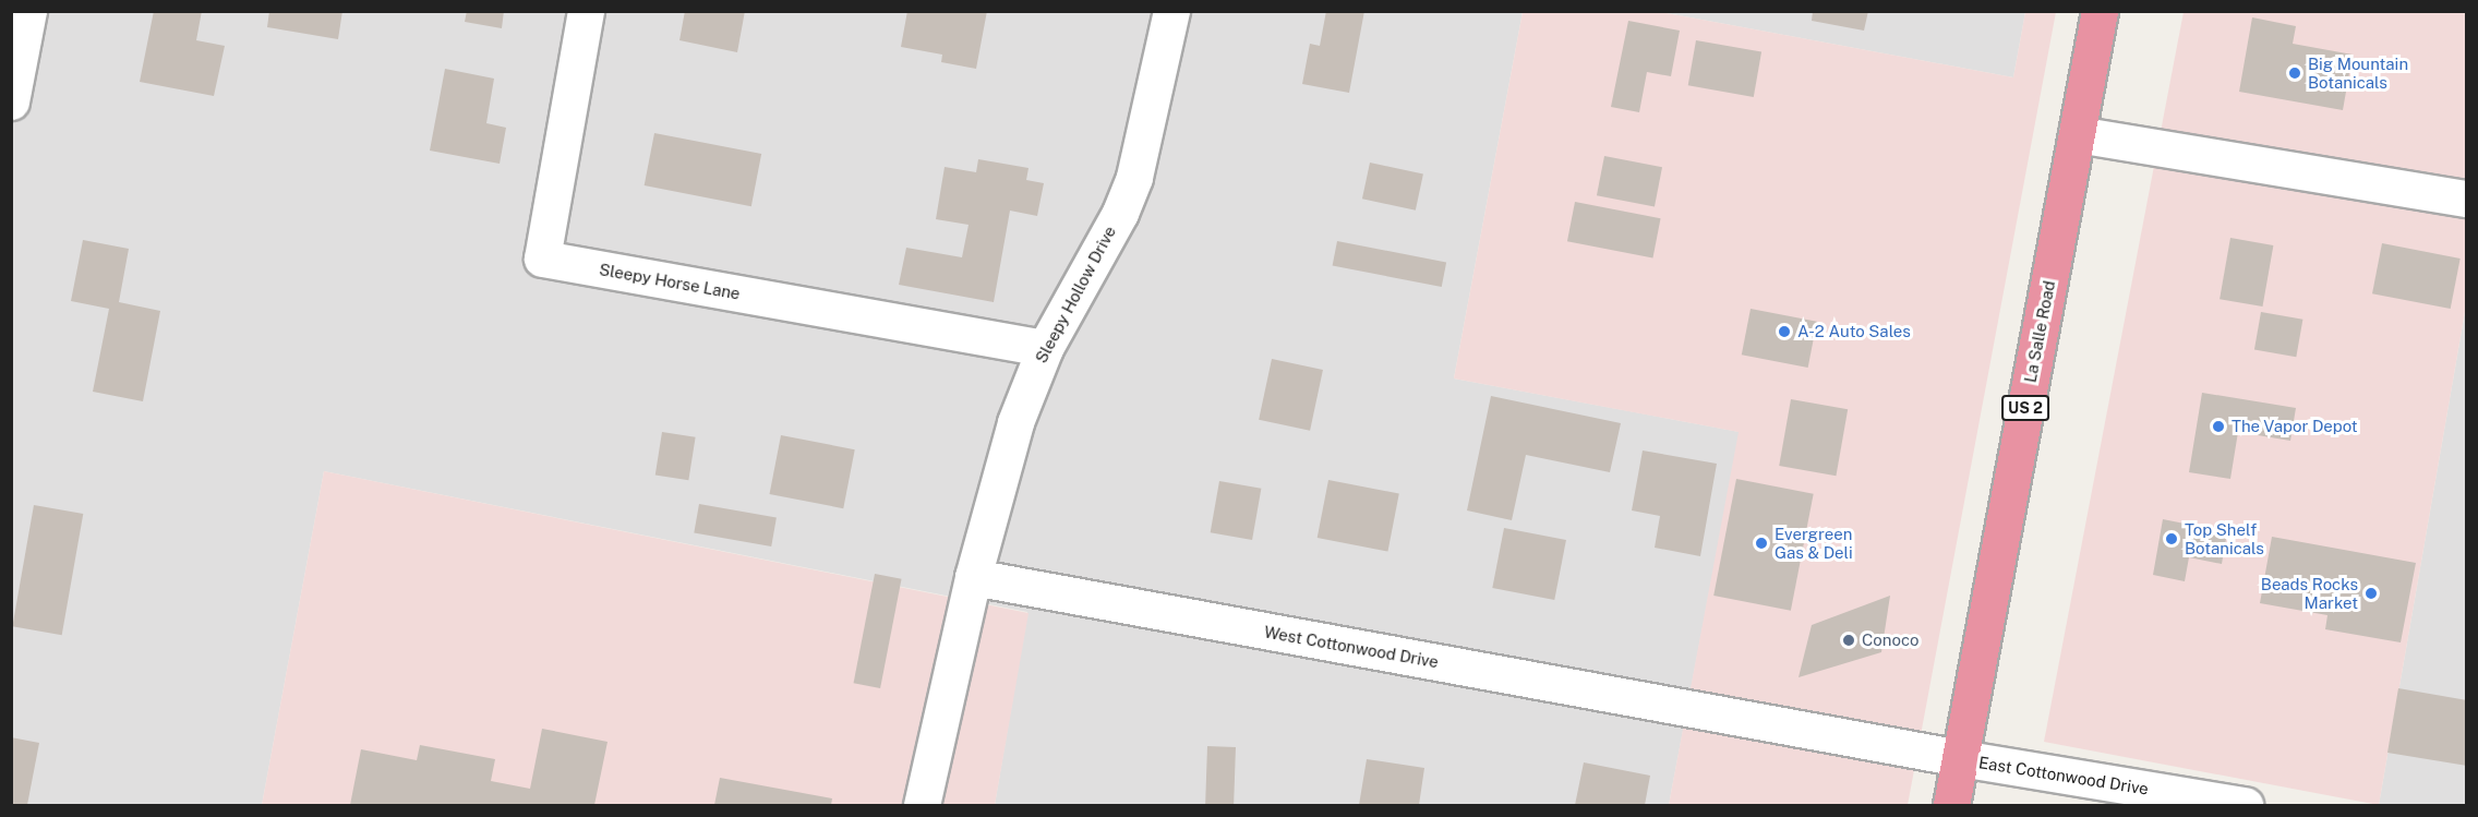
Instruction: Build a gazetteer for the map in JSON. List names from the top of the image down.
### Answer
{
  "streets": {
    "highway": ["La Salle Road", "US 2"],
    "street": [
      "Sleepy Horse Lane",
      "Sleepy Hollow Drive",
      "West Cottonwood Drive",
      "East Cottonwood Drive"
    ]
  },
  "crossings": [
    ["Sleepy Horse Lane", "Sleepy Hollow Drive"],
    ["Sleepy Hollow Drive", "West Cottonwood Drive"],
    ["La Salle Road", "West Cottonwood Drive"],
    ["La Salle Road", "East Cottonwood Drive"],
    ["West Cottonwood Drive", "East Cottonwood Drive"]
  ],
  "places": [
    "Big Mountain Botanicals",
    "A-2 Auto Sales",
    "The Vapor Depot",
    "Top Shelf Botanicals",
    "Evergreen Gas & Deli",
    "Beads Rocks Market",
    "Conoco"
  ]
}
